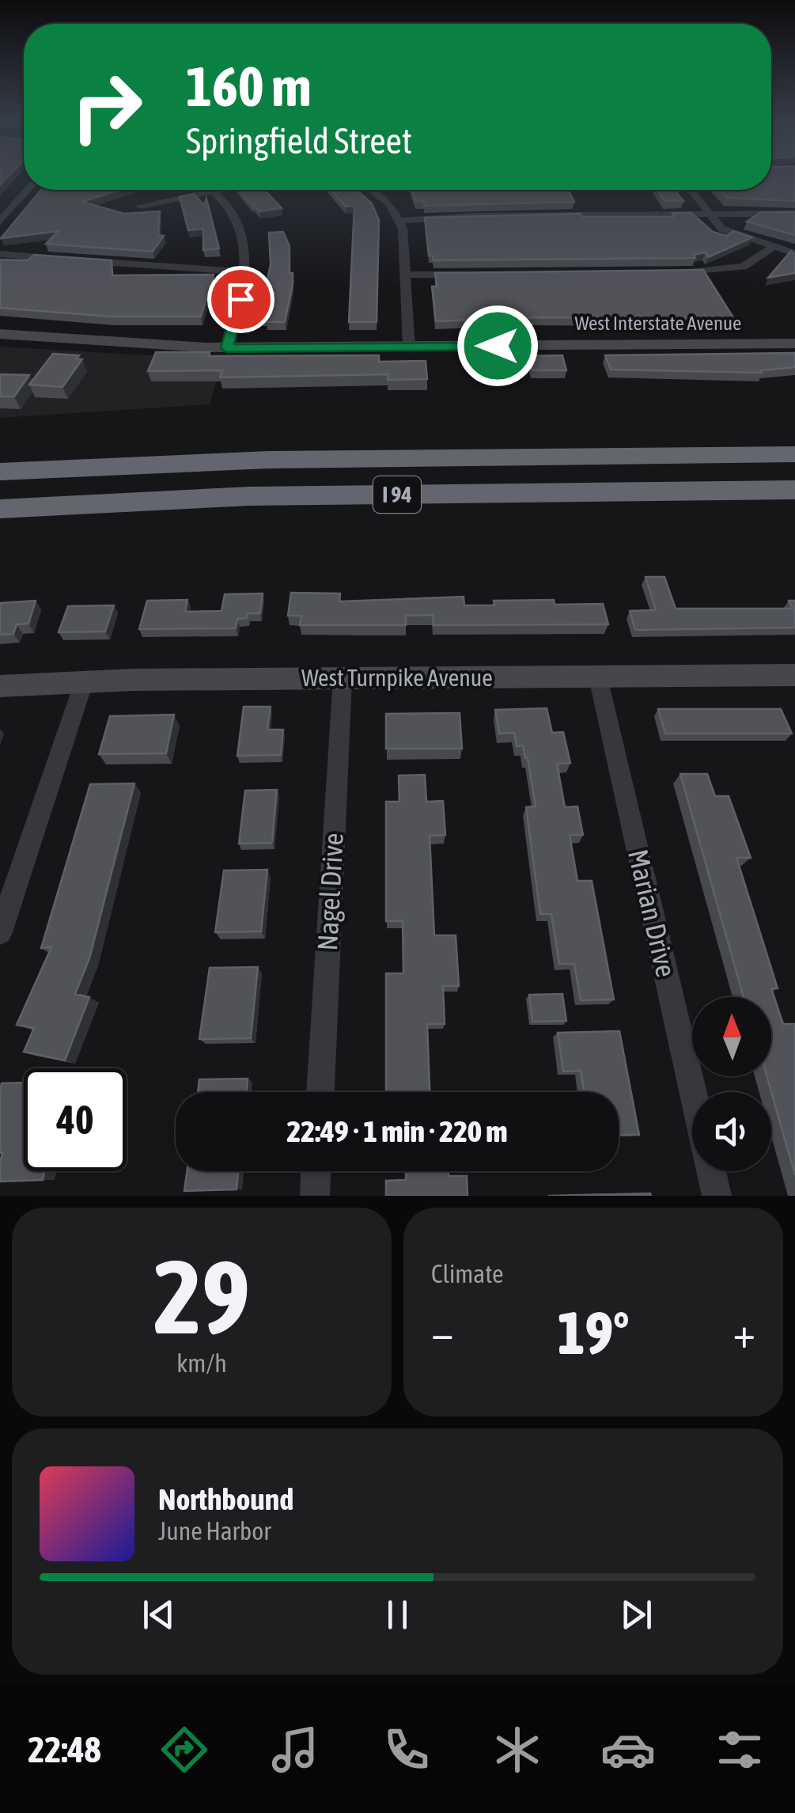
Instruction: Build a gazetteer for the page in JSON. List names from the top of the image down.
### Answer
{
  "streets": {
    "highway": ["I 94"],
    "street": [
      "West Interstate Avenue",
      "West Turnpike Avenue",
      "Nagel Drive",
      "Marian Drive"
    ]
  },
  "crossings": [
    ["West Turnpike Avenue", "Nagel Drive"],
    ["West Turnpike Avenue", "Marian Drive"]
  ],
  "north": "top",
  "page": {
    "turn": ["160 m", "Springfield Street"],
    "limit": "40",
    "trip": "22:49 · 1 min · 220 m",
    "tile": [
      ["29", "km/h"],
      "Climate"
    ],
    "heat": ["−", "19°", "+"],
    "song": ["Northbound", "June Harbor"],
    "tabs": "22:48"
  }
}
